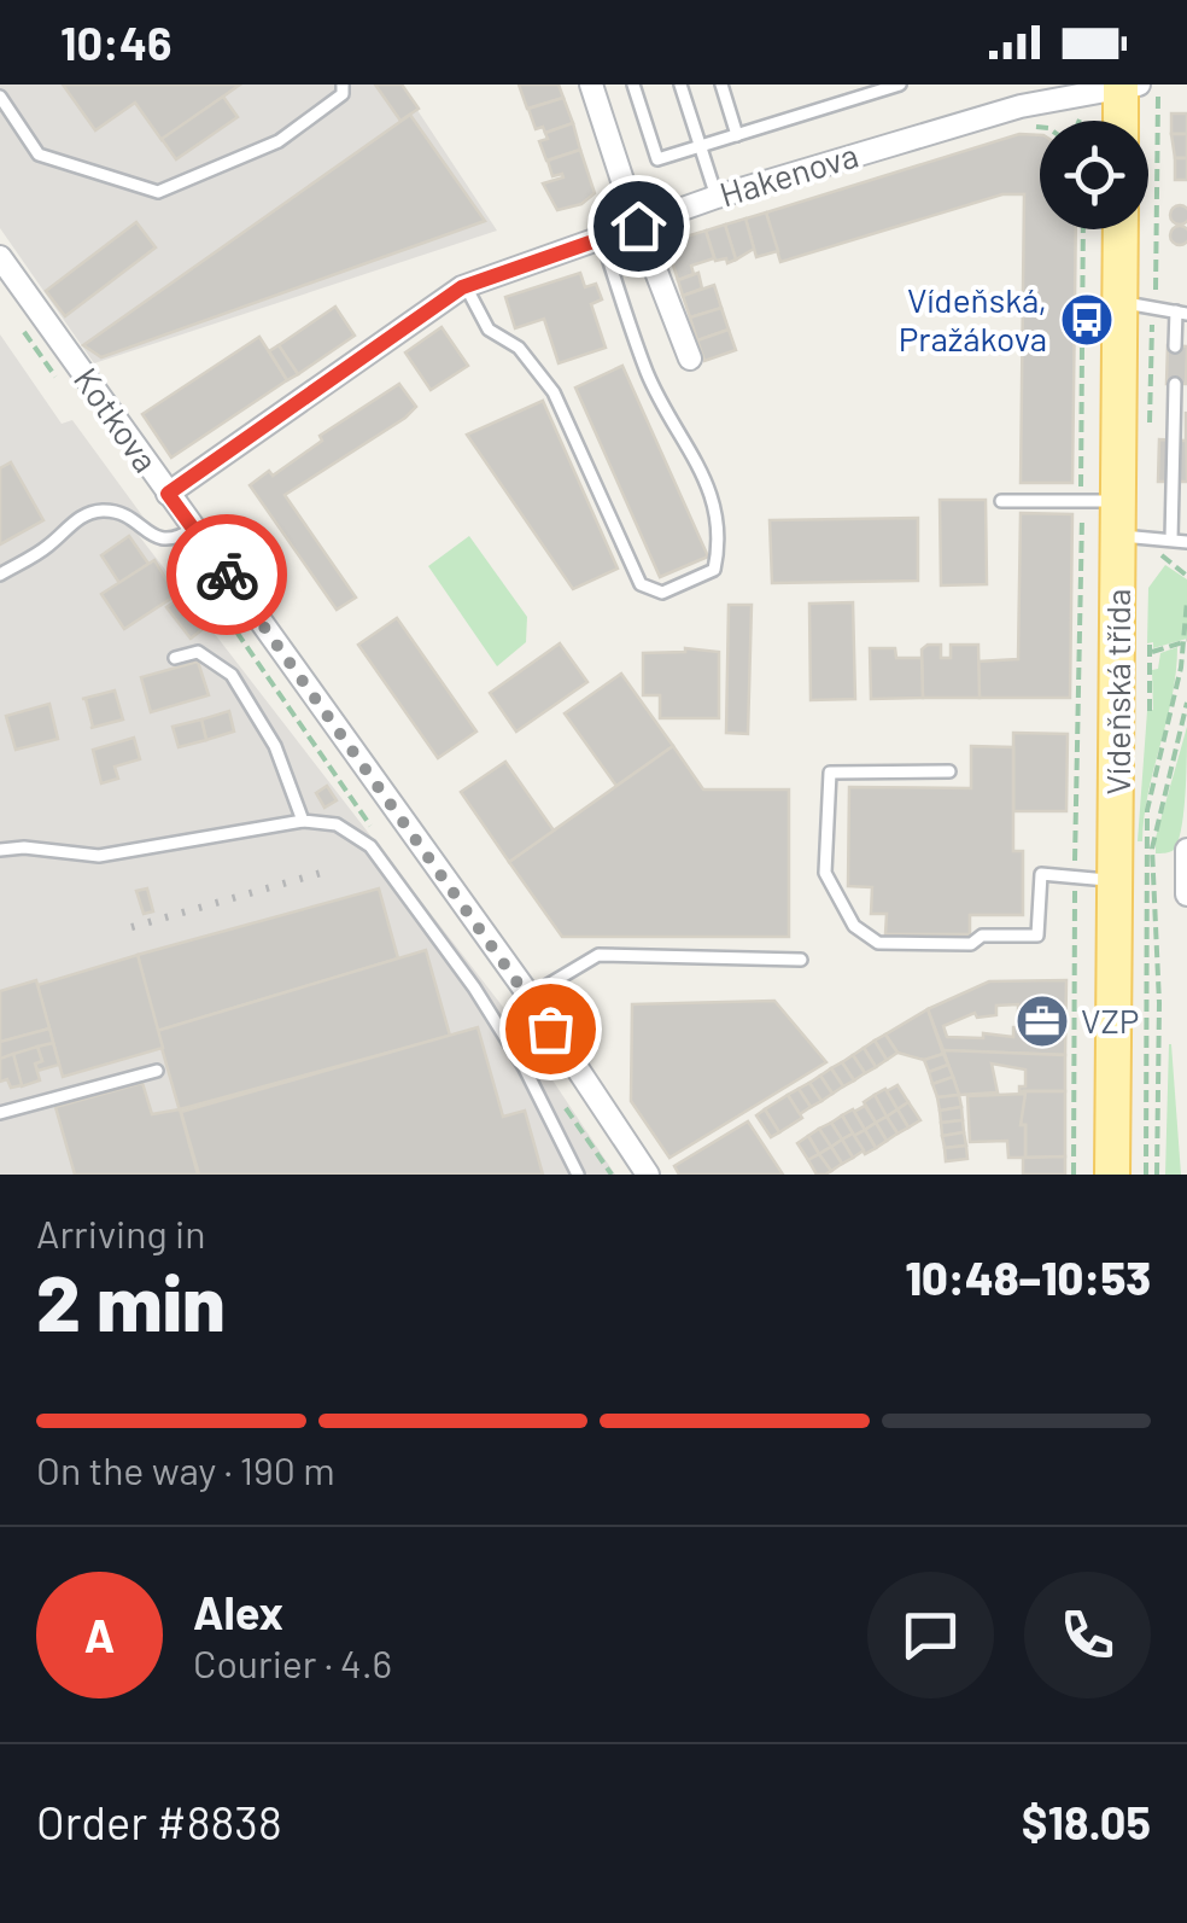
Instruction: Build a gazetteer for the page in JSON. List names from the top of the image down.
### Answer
{
  "streets": {
    "main road": ["Vídeňská třída"],
    "street": ["Hakenova", "Kotkova"]
  },
  "crossings": [
    ["Hakenova", "Kotkova"]
  ],
  "places": {
    "bus stop": ["Vídeňská, Pražákova"],
    "office": ["VZP"]
  },
  "page": {
    "status": "10:46",
    "heading": ["2 min", "Arriving in", "10:48–10:53"],
    "panel": [
      "Alex",
      "Courier · 4.6",
      "Order #8838",
      "$18.05"
    ],
    "bar": "On the way · 190 m",
    "round": "A"
  }
}
